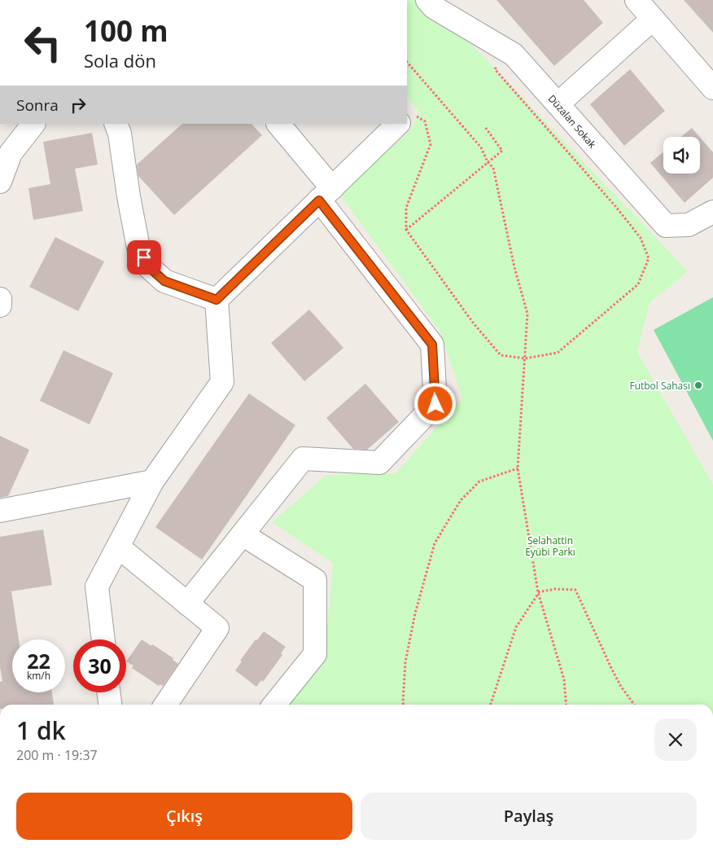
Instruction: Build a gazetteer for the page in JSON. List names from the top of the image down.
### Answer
{
  "streets": {
    "street": ["Düzalan Sokak"]
  },
  "parks": ["Selahattin Eyübi Parkı"],
  "places": ["Futbol Sahası"],
  "page": {
    "turn": ["100 m", "Sola dön"],
    "then": "Sonra",
    "speed": "22 km/h",
    "limit": "30",
    "heading": ["1 dk", "200 m · 19:37"],
    "buttons": ["Çıkış", "Paylaş"]
  }
}
